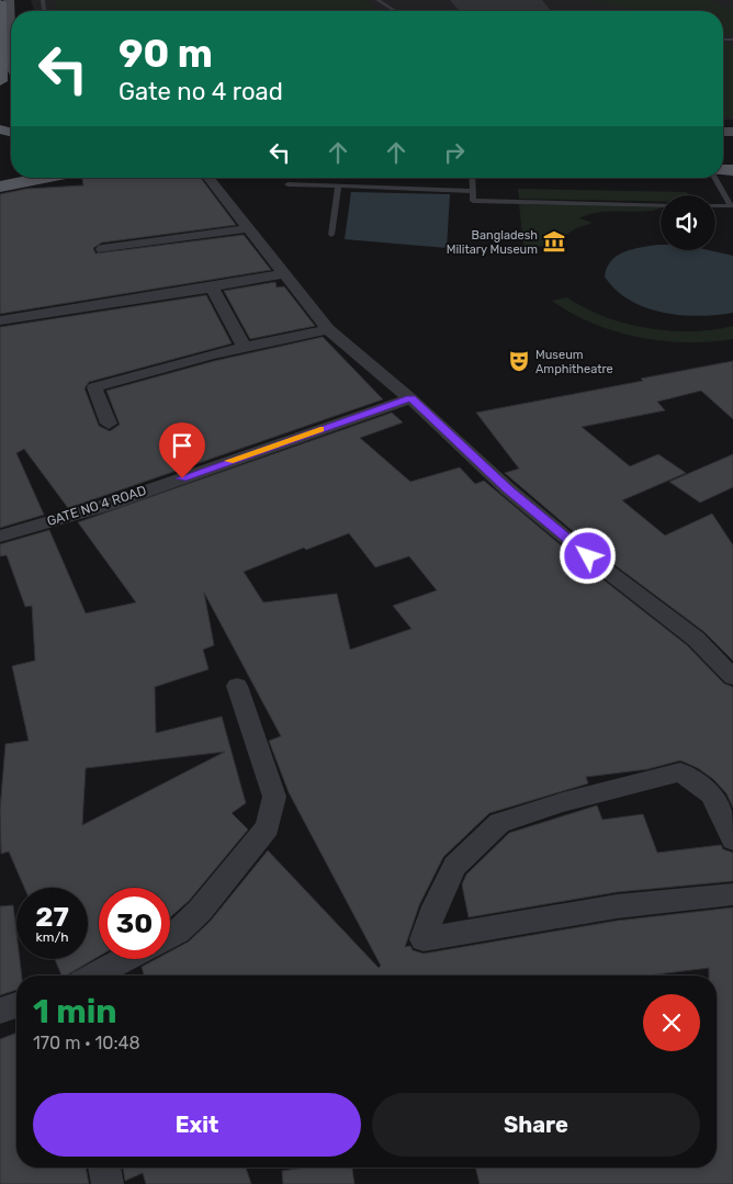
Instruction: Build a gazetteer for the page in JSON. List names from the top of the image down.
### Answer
{
  "streets": {
    "street": ["GATE NO 4 ROAD"]
  },
  "places": {
    "museum": ["Bangladesh Military Museum"],
    "theatre": ["Museum Amphitheatre"]
  },
  "page": {
    "turn": ["90 m", "Gate no 4 road"],
    "speed": "27 km/h",
    "limit": "30",
    "heading": ["1 min", "170 m · 10:48"],
    "buttons": ["Exit", "Share"]
  }
}
